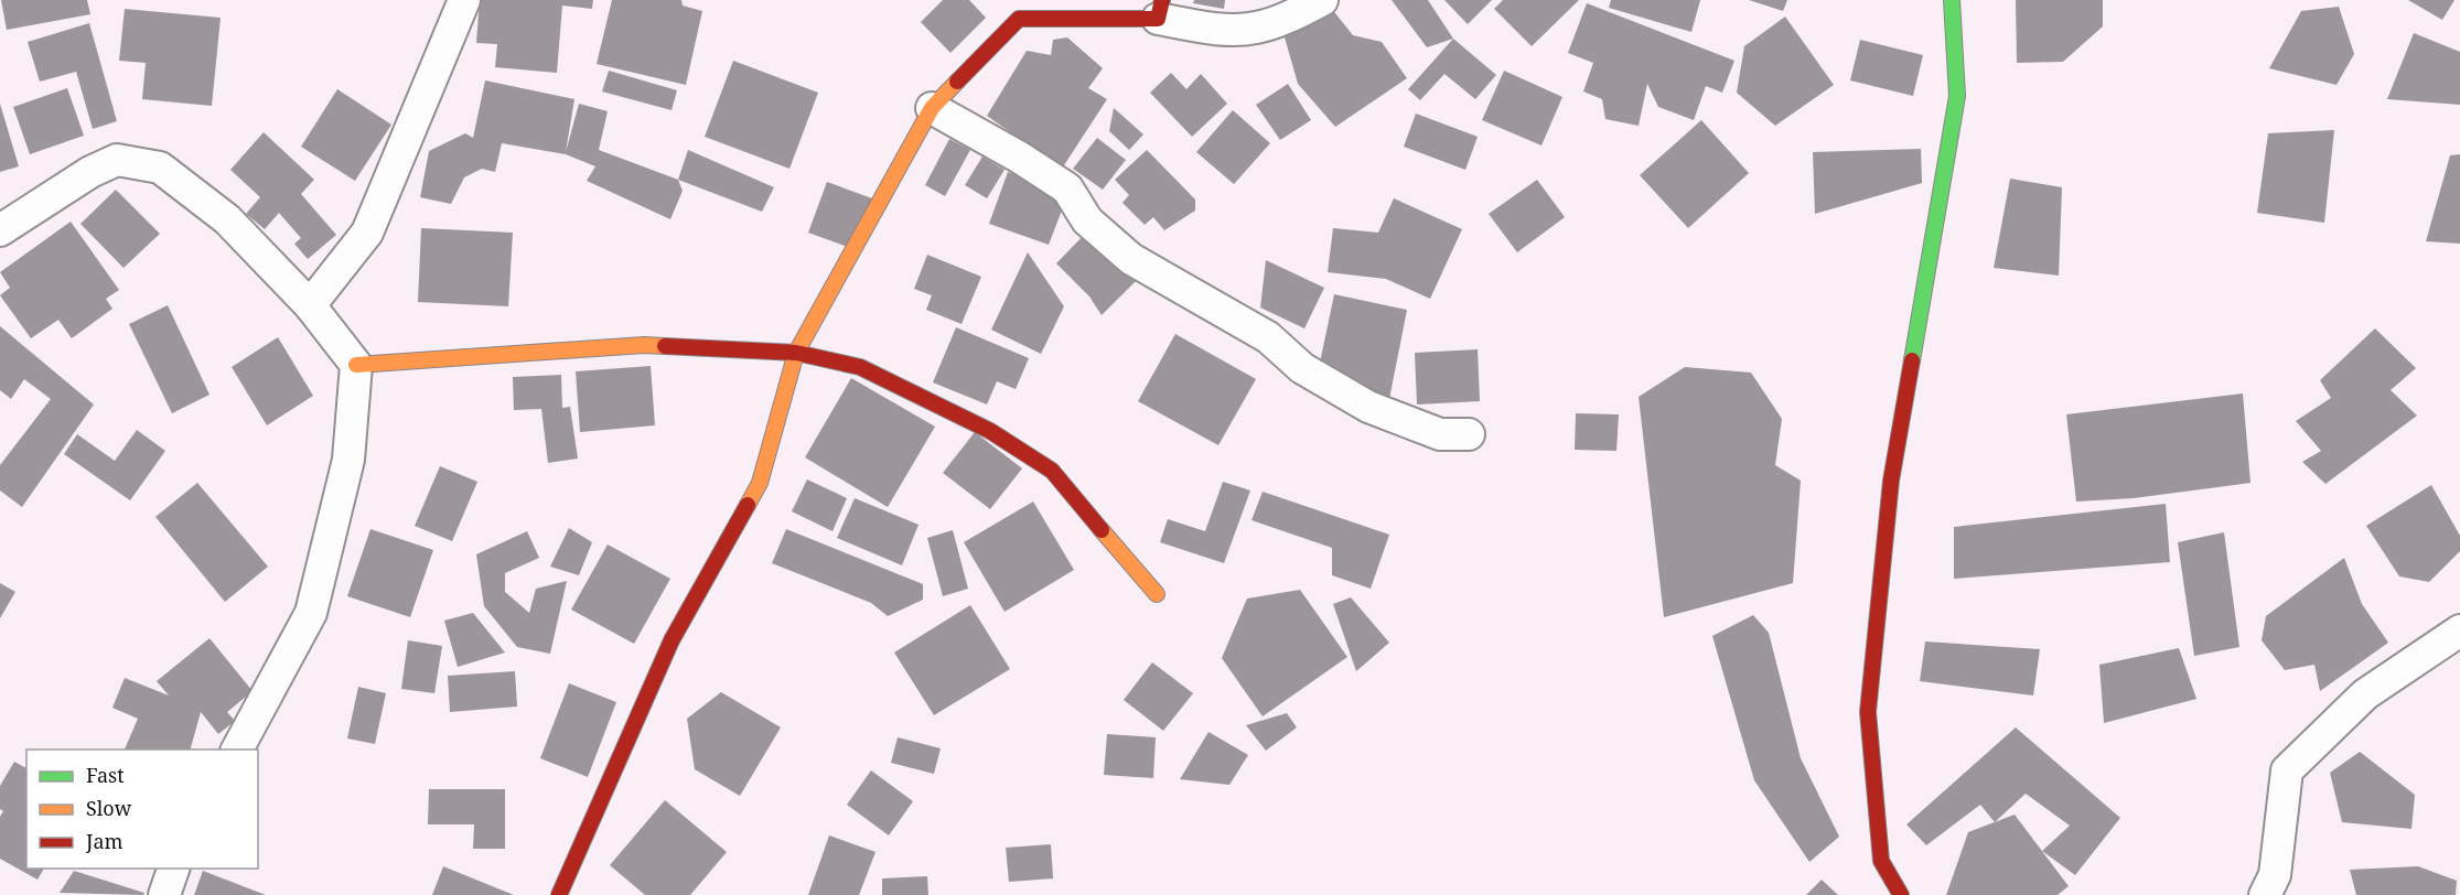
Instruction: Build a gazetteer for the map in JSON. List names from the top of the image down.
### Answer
{
  "legend": ["Fast", "Slow", "Jam"]
}
